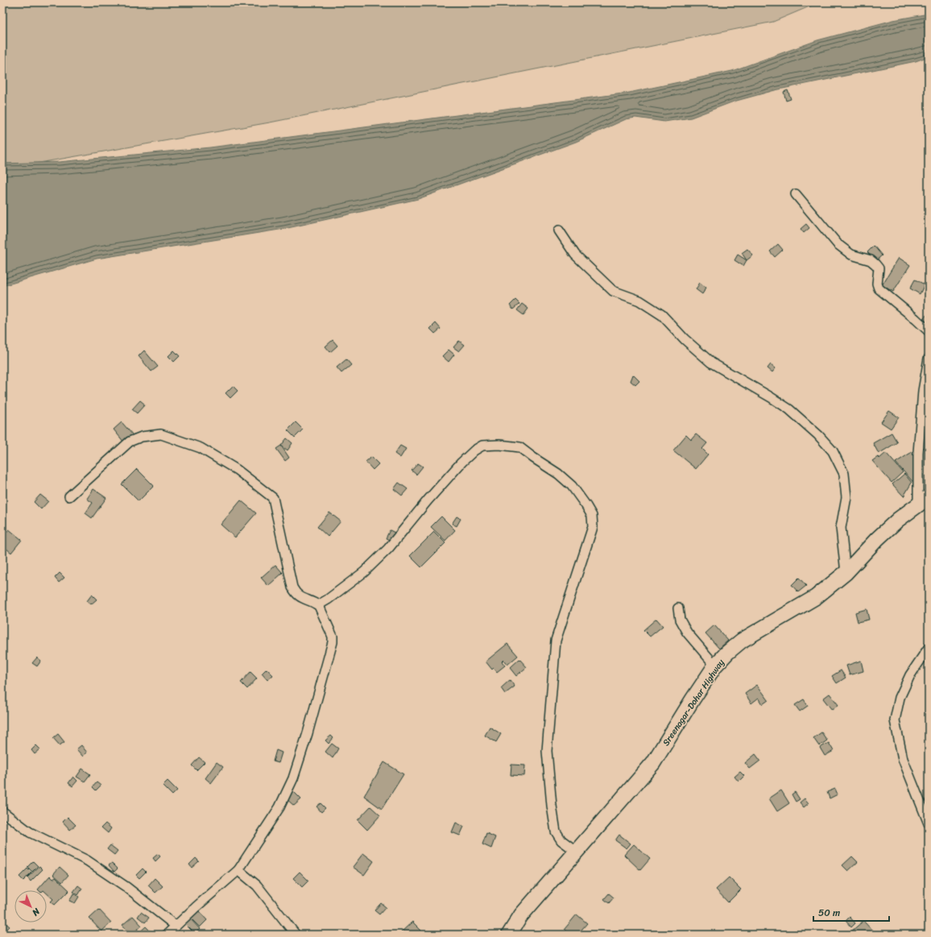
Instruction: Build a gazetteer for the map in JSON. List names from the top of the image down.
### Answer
{
  "streets": {
    "main road": ["Sreenagar-Dohar Highway"]
  },
  "scale_bar": "50 m",
  "north": "bottom right"
}
